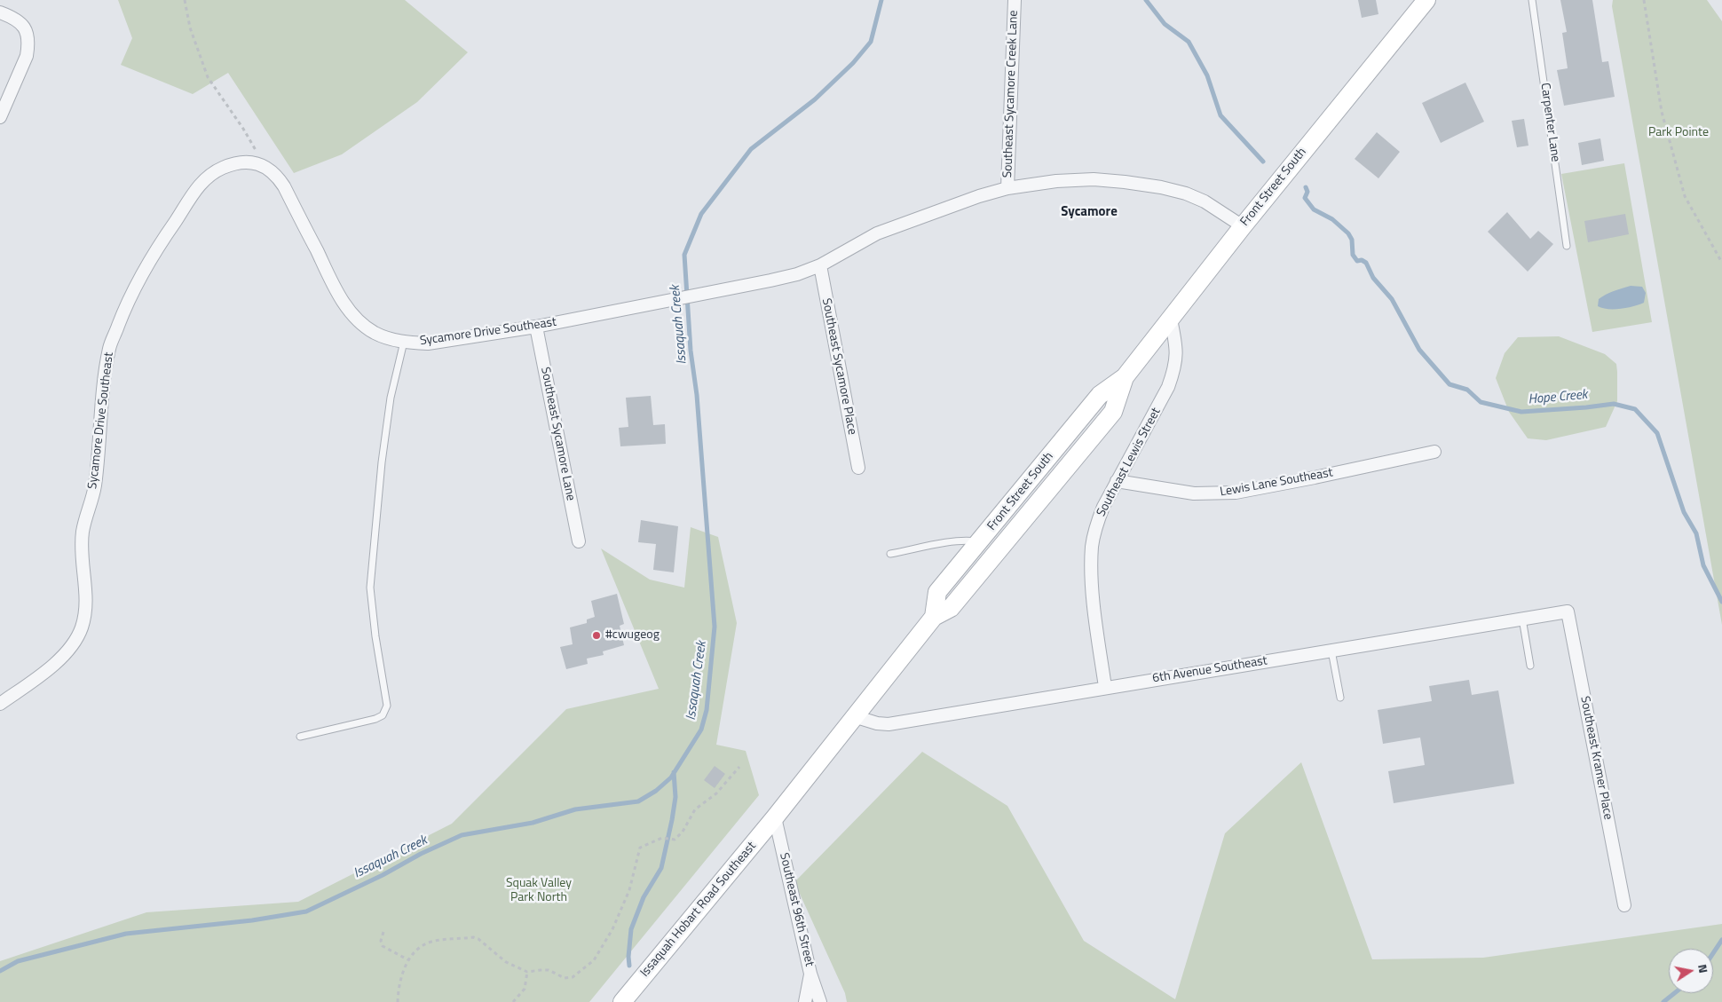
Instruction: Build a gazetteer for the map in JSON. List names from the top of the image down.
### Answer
{
  "streets": {
    "main road": ["Front Street South", "Issaquah Hobart Road Southeast"],
    "street": [
      "Southeast Sycamore Creek Lane",
      "Sycamore Drive Southeast",
      "Southeast Sycamore Place",
      "Southeast Sycamore Lane",
      "Southeast Lewis Street",
      "Lewis Lane Southeast",
      "6th Avenue Southeast",
      "Southeast Kramer Place",
      "Southeast 96th Street"
    ],
    "lane": ["Carpenter Lane"]
  },
  "crossings": [
    ["Southeast Sycamore Creek Lane", "Sycamore Drive Southeast"],
    ["Front Street South", "Sycamore Drive Southeast"],
    ["Front Street South", "Southeast Lewis Street"],
    ["Front Street South", "6th Avenue Southeast"],
    ["Front Street South", "Issaquah Hobart Road Southeast"],
    ["Front Street South", "Southeast 96th Street"],
    ["Sycamore Drive Southeast", "Southeast Sycamore Place"],
    ["Sycamore Drive Southeast", "Southeast Sycamore Lane"],
    ["Southeast Lewis Street", "Lewis Lane Southeast"],
    ["Southeast Lewis Street", "6th Avenue Southeast"],
    ["6th Avenue Southeast", "Southeast Kramer Place"],
    ["Issaquah Hobart Road Southeast", "Southeast 96th Street"]
  ],
  "districts": ["Sycamore"],
  "water": ["Issaquah Creek", "Hope Creek"],
  "parks": ["Park Pointe", "Squak Valley Park North"],
  "places": ["#cwugeog"],
  "north": "right"
}
